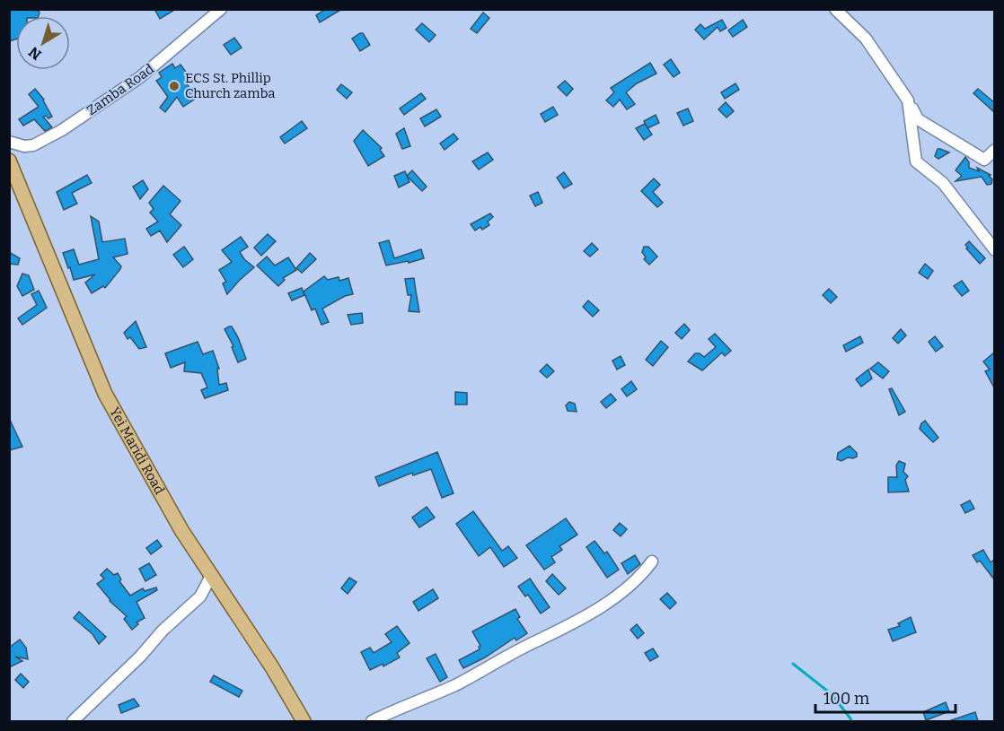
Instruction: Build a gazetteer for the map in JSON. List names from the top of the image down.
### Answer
{
  "streets": {
    "main road": ["Yei Maridi Road"],
    "street": ["Zamba Road"]
  },
  "places": ["ECS St. Phillip Church zamba"],
  "scale_bar": "100 m",
  "north": "bottom left"
}
